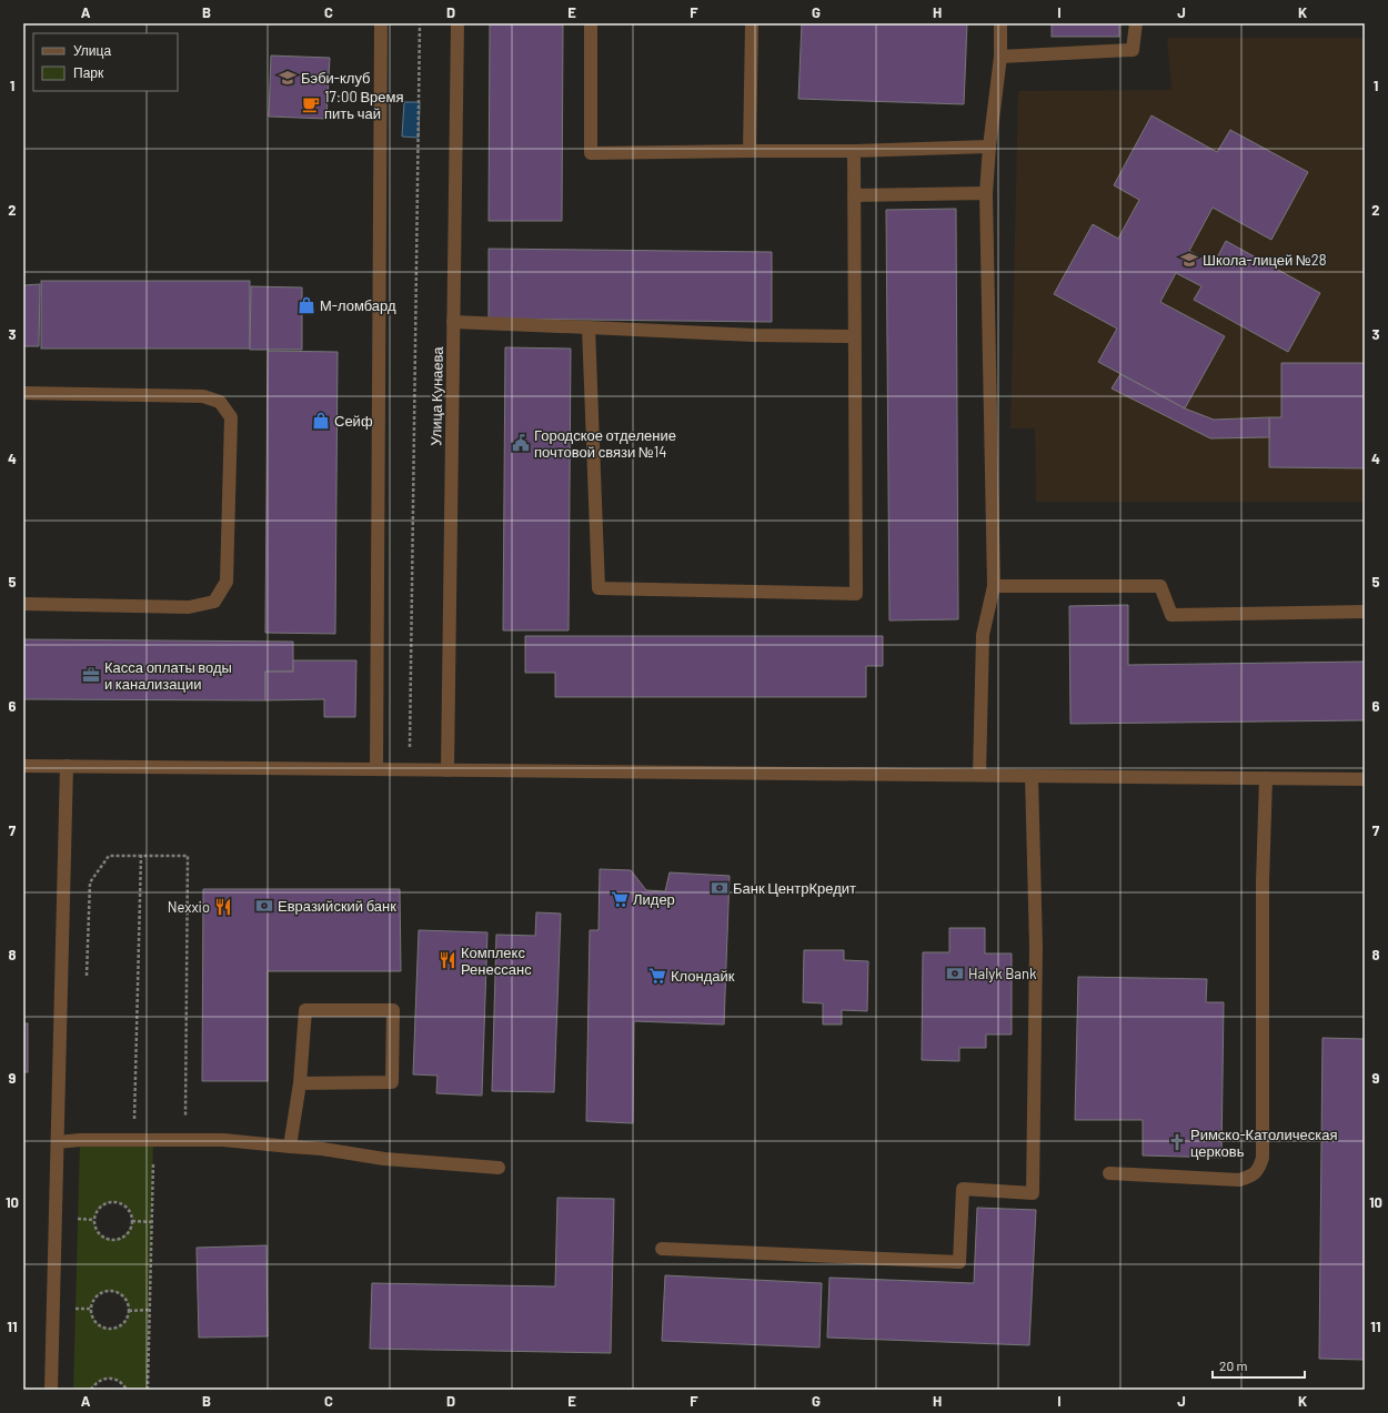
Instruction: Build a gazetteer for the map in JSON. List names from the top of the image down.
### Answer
{
  "streets": {
    "street": ["Улица Кунаева"]
  },
  "places": {
    "school or university": ["Бэби-клуб", "Школа-лицей №28"],
    "cafe": ["17:00 Время пить чай"],
    "shop": ["М-ломбард", "Сейф"],
    "public building": ["Городское отделение почтовой связи №14"],
    "office": ["Касса оплаты воды и канализации"],
    "bank": ["Банк ЦентрКредит", "Евразийский банк", "Halyk Bank"],
    "supermarket": ["Лидер", "Клондайк"],
    "restaurant": ["Nexxio", "Комплекс Ренессанс"],
    "church": ["Римско-Католическая церковь"]
  },
  "legend": ["Улица", "Парк"],
  "scale_bar": "20 m",
  "grid": {
    "columns": [
      "A",
      "B",
      "C",
      "D",
      "E",
      "F",
      "G",
      "H",
      "I",
      "J",
      "K"
    ],
    "rows": [
      "1",
      "2",
      "3",
      "4",
      "5",
      "6",
      "7",
      "8",
      "9",
      "10",
      "11"
    ]
  }
}
